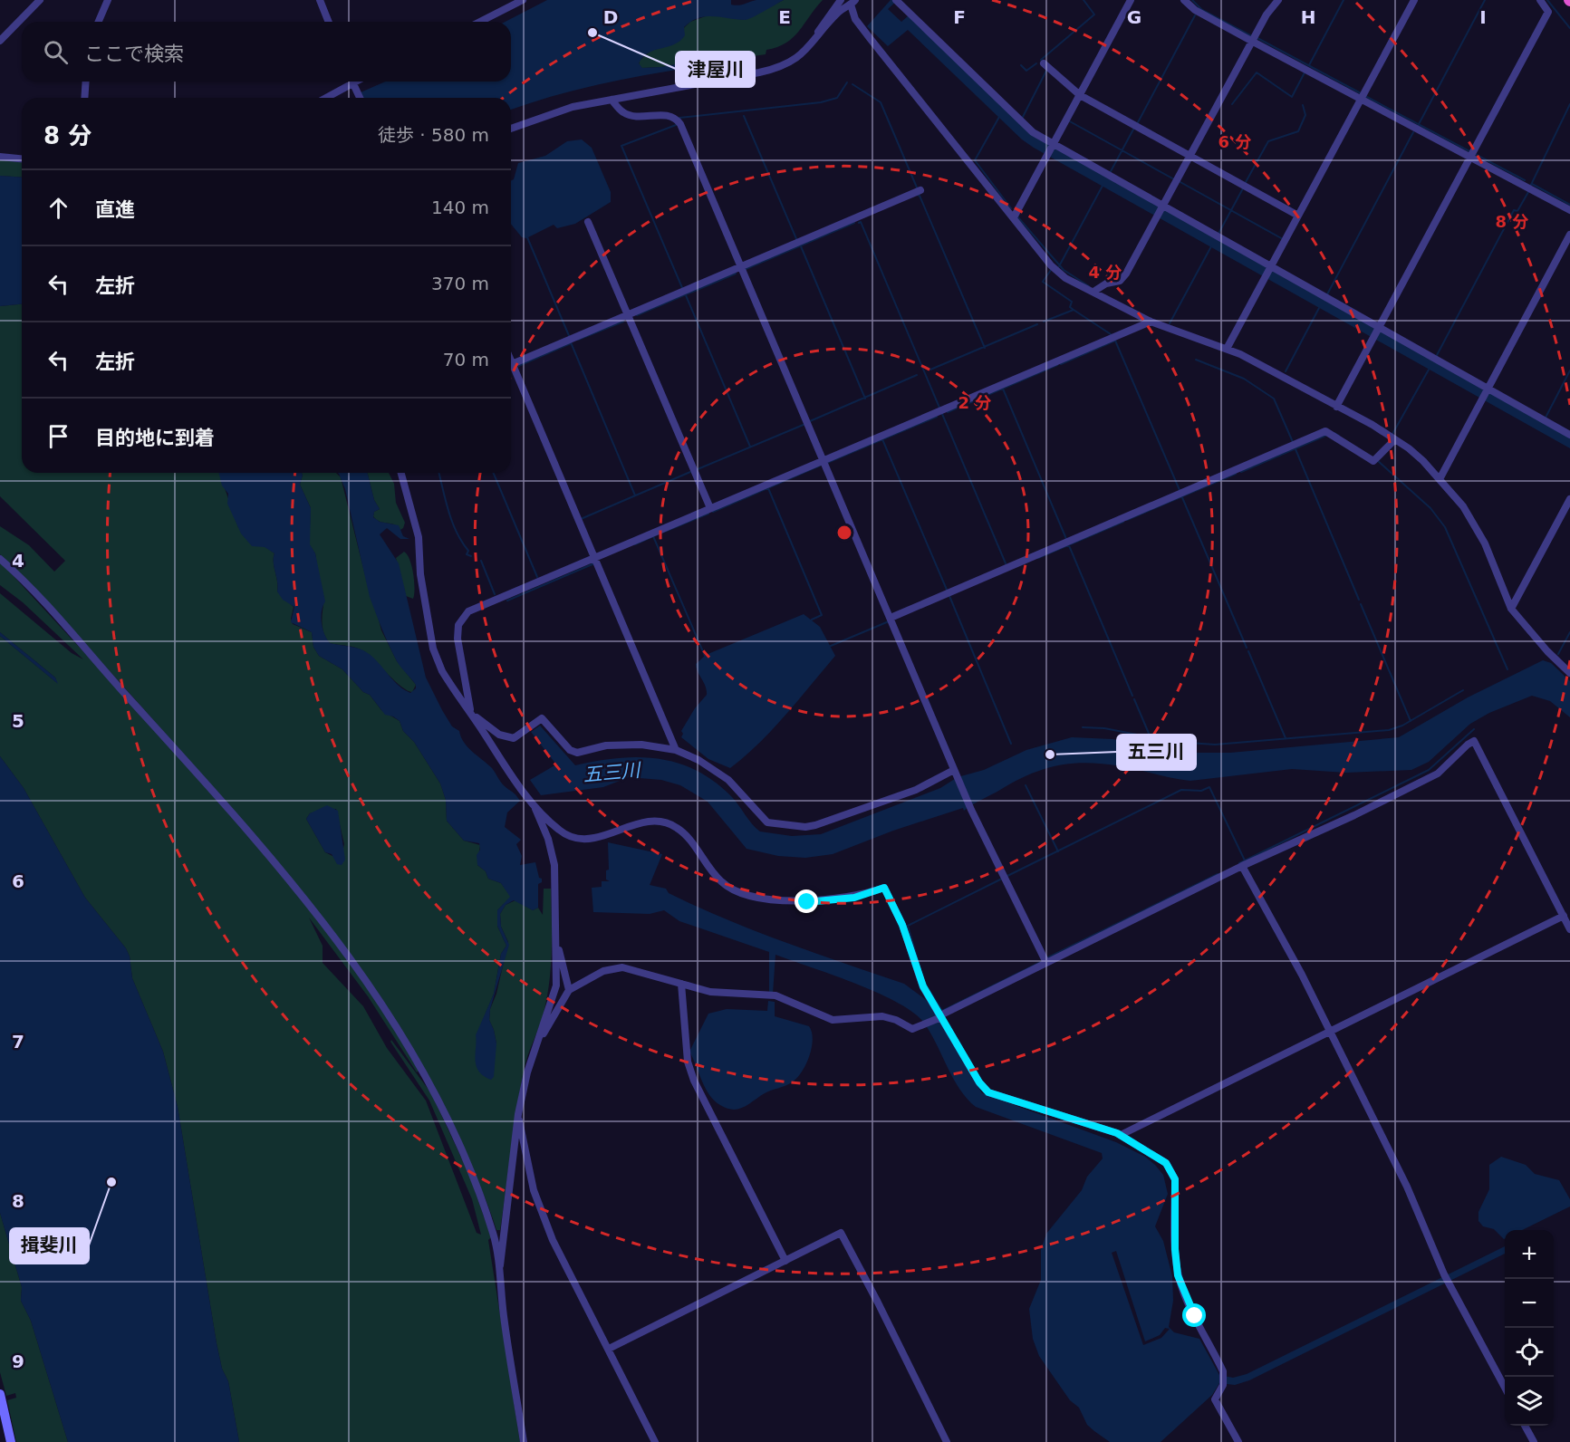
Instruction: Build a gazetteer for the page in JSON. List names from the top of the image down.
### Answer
{
  "water": ["五三川"],
  "places": ["津屋川", "五三川", "揖斐川"],
  "page": {
    "search": "ここで検索",
    "heading": ["8 分", "徒歩 · 580 m"],
    "list": [
      ["直進", "140 m"],
      ["左折", "370 m"],
      ["左折", "70 m"],
      "目的地に到着"
    ],
    "map_buttons": ["+", "−"]
  },
  "grid": {
    "columns": [
      "D",
      "E",
      "F",
      "G",
      "H",
      "I"
    ],
    "rows": [
      "4",
      "5",
      "6",
      "7",
      "8",
      "9"
    ]
  },
  "rings": [
    "6 分",
    "8 分",
    "4 分",
    "2 分"
  ]
}
